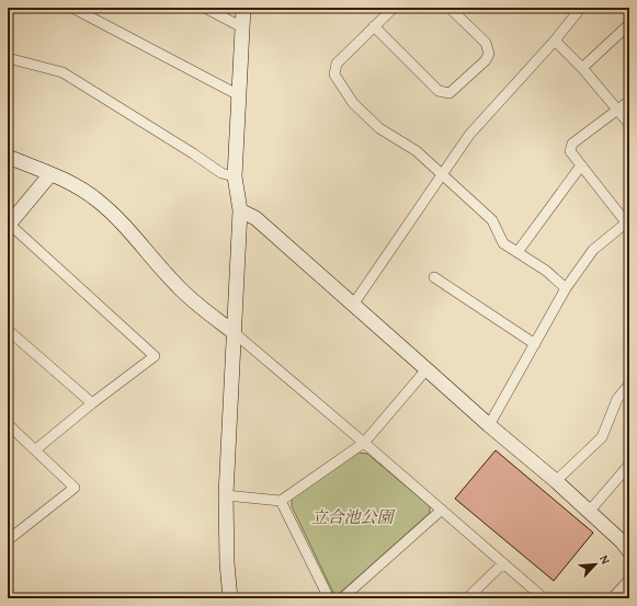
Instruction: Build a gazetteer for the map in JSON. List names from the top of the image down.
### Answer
{
  "parks": ["立合池公園"],
  "north": "top right"
}
